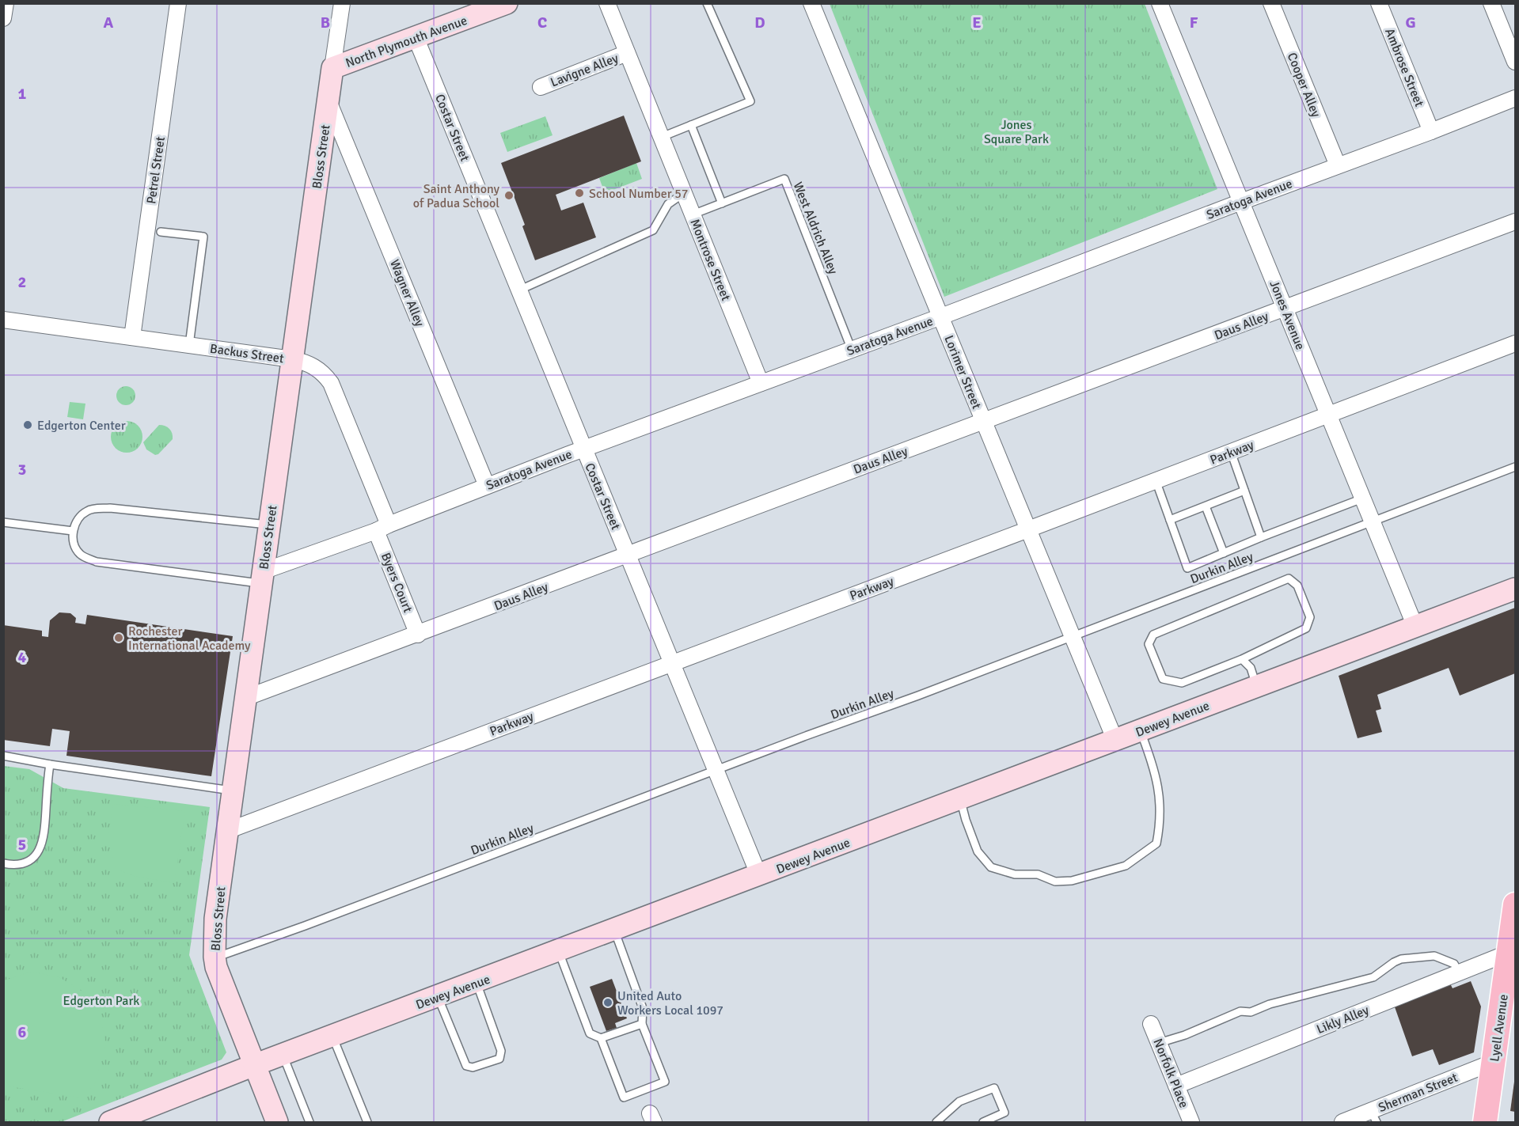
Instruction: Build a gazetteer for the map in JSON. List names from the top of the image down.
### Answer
{
  "streets": {
    "main road": ["Lyell Avenue"],
    "street": [
      "North Plymouth Avenue",
      "Ambrose Street",
      "Lavigne Alley",
      "Cooper Alley",
      "Costar Street",
      "Bloss Street",
      "Petrel Street",
      "Saratoga Avenue",
      "Montrose Street",
      "Wagner Alley",
      "Jones Avenue",
      "Daus Alley",
      "Backus Street",
      "Lorimer Street",
      "Parkway",
      "Byers Court",
      "Dewey Avenue",
      "Likly Alley",
      "Norfolk Place",
      "Sherman Street"
    ],
    "lane": ["West Aldrich Alley", "Durkin Alley"]
  },
  "crossings": [
    ["North Plymouth Avenue", "Costar Street"],
    ["North Plymouth Avenue", "Bloss Street"],
    ["Ambrose Street", "Saratoga Avenue"],
    ["Lavigne Alley", "Montrose Street"],
    ["Cooper Alley", "Saratoga Avenue"],
    ["Costar Street", "Saratoga Avenue"],
    ["Costar Street", "Daus Alley"],
    ["Costar Street", "Parkway"],
    ["Costar Street", "Durkin Alley"],
    ["Costar Street", "Dewey Avenue"],
    ["Bloss Street", "Saratoga Avenue"],
    ["Bloss Street", "Wagner Alley"],
    ["Bloss Street", "Daus Alley"],
    ["Bloss Street", "Backus Street"],
    ["Bloss Street", "Parkway"],
    ["Bloss Street", "Durkin Alley"],
    ["Bloss Street", "Dewey Avenue"],
    ["Petrel Street", "Backus Street"],
    ["Saratoga Avenue", "West Aldrich Alley"],
    ["Saratoga Avenue", "Montrose Street"],
    ["Saratoga Avenue", "Wagner Alley"],
    ["Saratoga Avenue", "Jones Avenue"],
    ["Saratoga Avenue", "Backus Street"],
    ["Saratoga Avenue", "Lorimer Street"],
    ["Saratoga Avenue", "Byers Court"],
    ["West Aldrich Alley", "Montrose Street"],
    ["Jones Avenue", "Daus Alley"],
    ["Jones Avenue", "Parkway"],
    ["Jones Avenue", "Durkin Alley"],
    ["Jones Avenue", "Dewey Avenue"],
    ["Daus Alley", "Lorimer Street"],
    ["Daus Alley", "Byers Court"],
    ["Backus Street", "Byers Court"],
    ["Lorimer Street", "Parkway"],
    ["Lorimer Street", "Durkin Alley"],
    ["Lorimer Street", "Dewey Avenue"],
    ["Likly Alley", "Lyell Avenue"],
    ["Likly Alley", "Norfolk Place"],
    ["Lyell Avenue", "Sherman Street"]
  ],
  "parks": ["Jones Square Park", "Edgerton Park"],
  "places": [
    "School Number 57",
    "Saint Anthony of Padua School",
    "Edgerton Center",
    "Rochester International Academy",
    "United Auto Workers Local 1097"
  ],
  "grid": {
    "columns": [
      "A",
      "B",
      "C",
      "D",
      "E",
      "F",
      "G"
    ],
    "rows": [
      "1",
      "2",
      "3",
      "4",
      "5",
      "6"
    ]
  }
}
